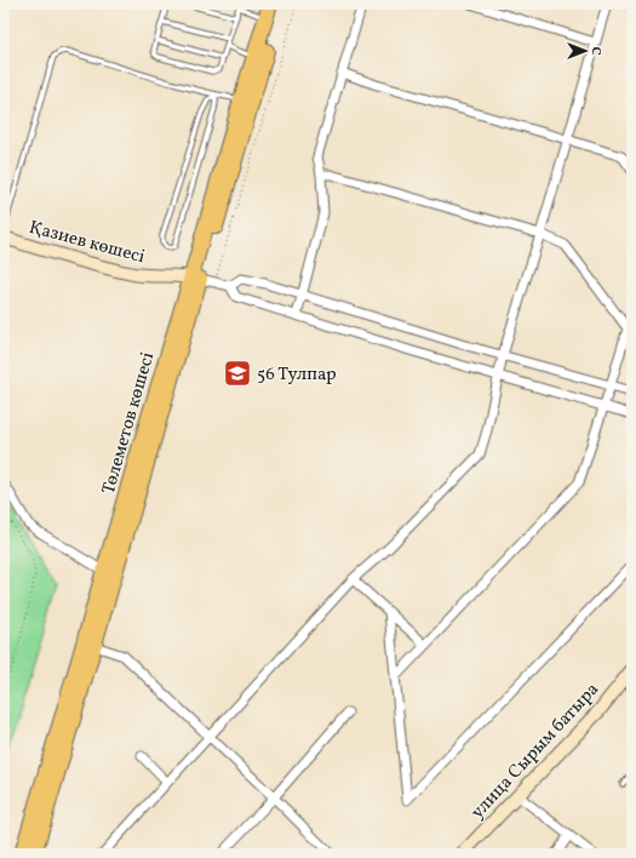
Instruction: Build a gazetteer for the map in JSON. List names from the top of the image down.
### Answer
{
  "streets": {
    "main road": ["Төлеметов көшесі"],
    "street": ["Қазиев көшесі", "улица Сырым батыра"]
  },
  "crossings": [
    ["Қазиев көшесі", "Төлеметов көшесі"]
  ],
  "places": {
    "school or university": ["56 Тулпар"]
  },
  "north": "right"
}
